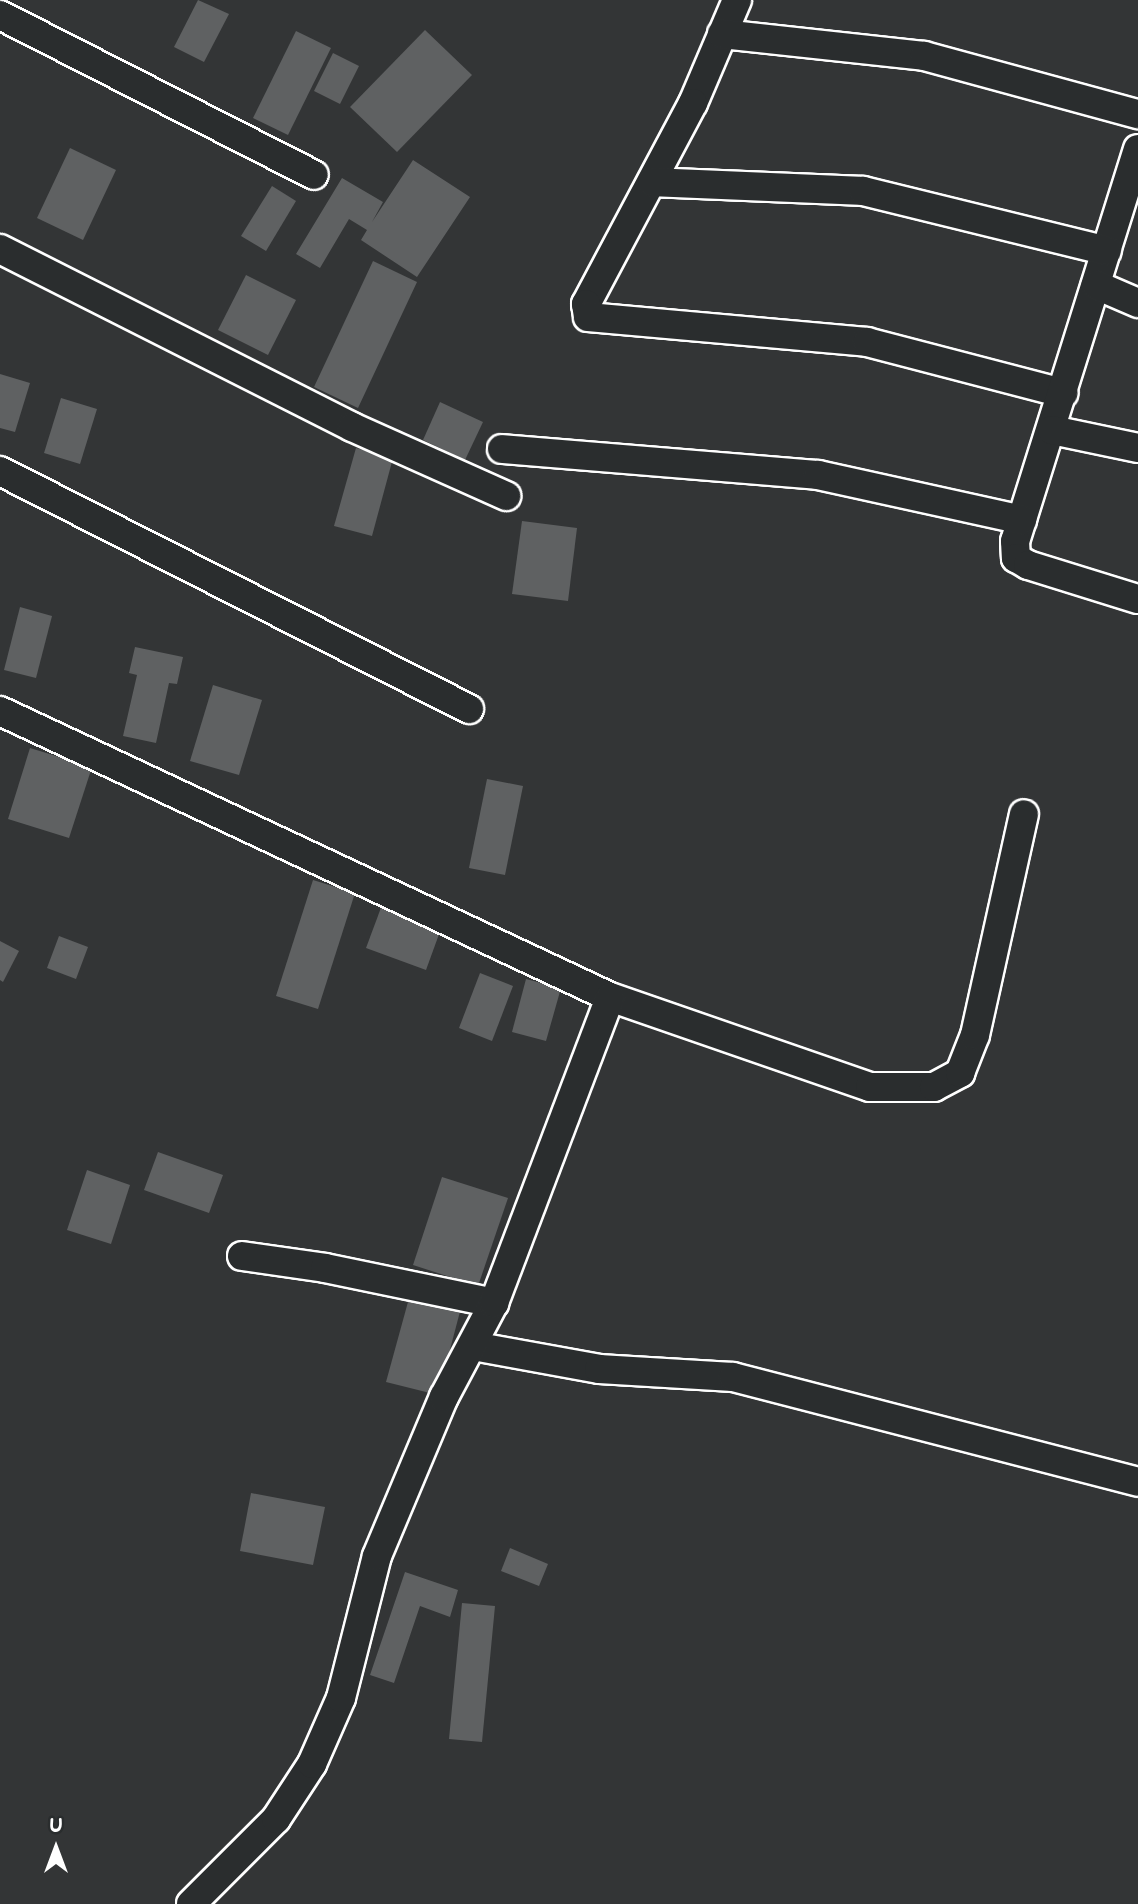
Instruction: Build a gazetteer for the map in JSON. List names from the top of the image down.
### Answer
{
  "north": "top"
}
